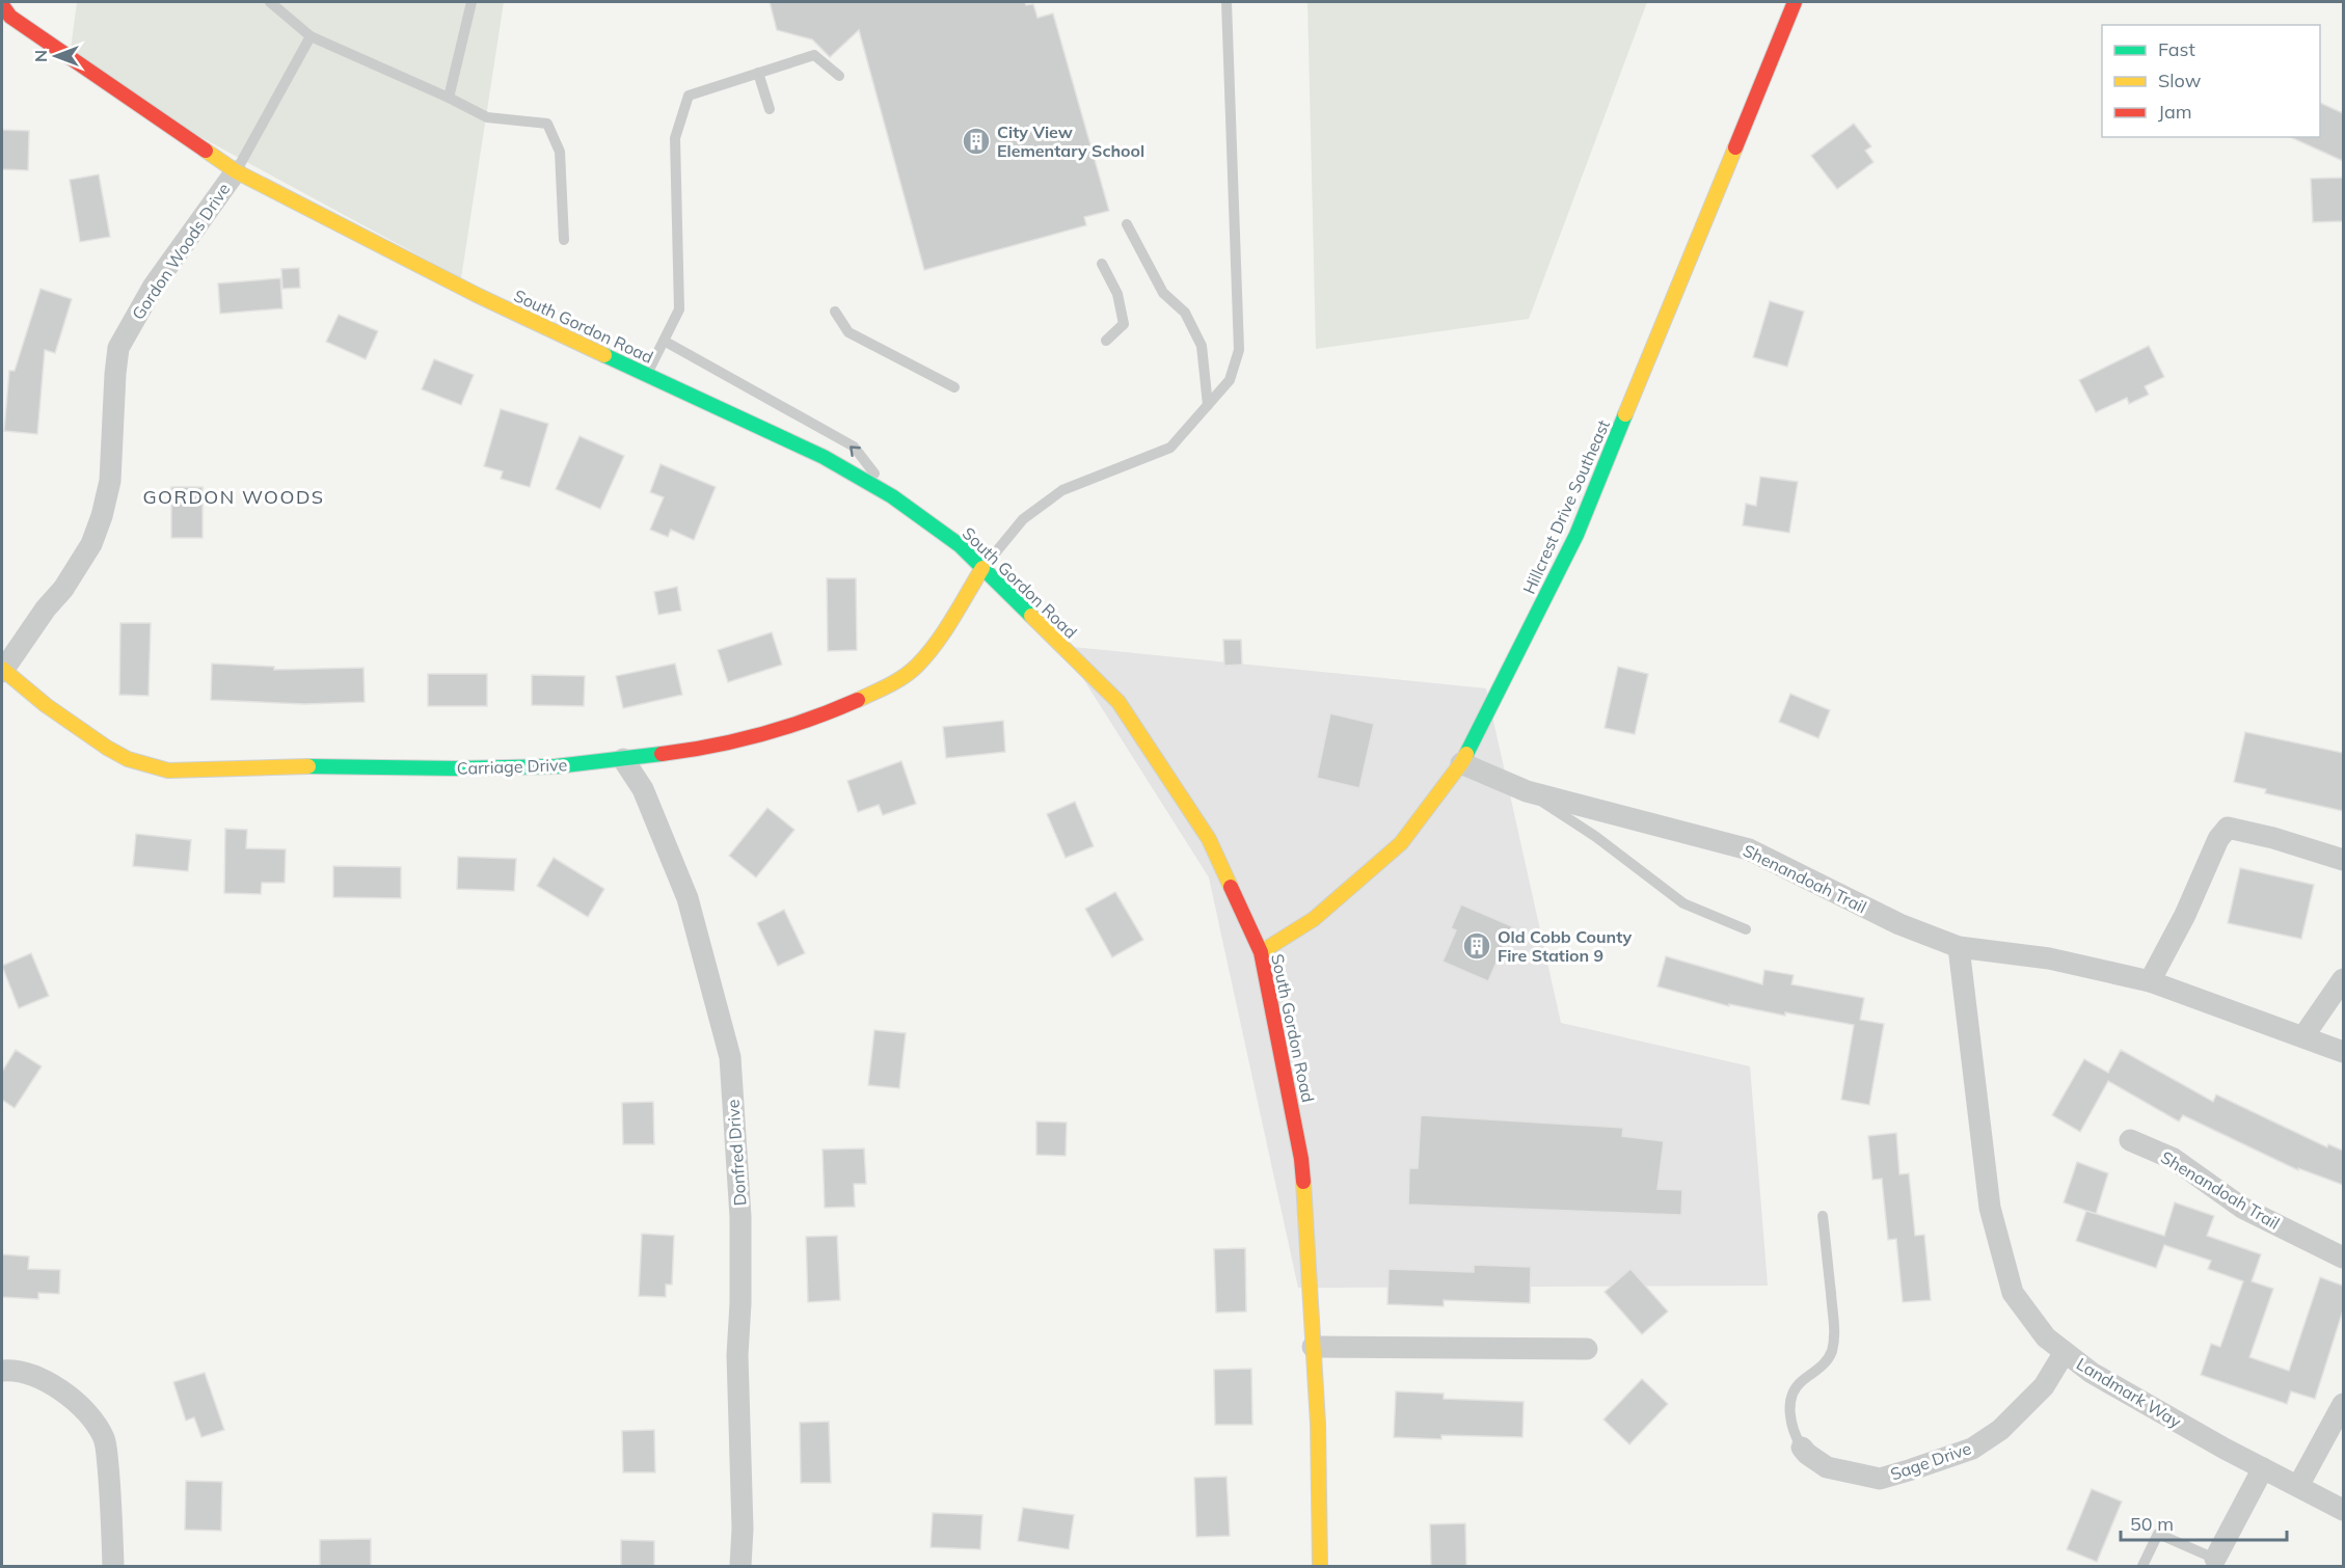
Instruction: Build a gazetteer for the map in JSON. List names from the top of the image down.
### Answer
{
  "streets": {
    "street": [
      "Gordon Woods Drive",
      "South Gordon Road",
      "Hillcrest Drive Southeast",
      "Carriage Drive",
      "Shenandoah Trail",
      "Donfred Drive",
      "Landmark Way",
      "Sage Drive"
    ]
  },
  "crossings": [
    ["Gordon Woods Drive", "South Gordon Road"],
    ["Gordon Woods Drive", "Carriage Drive"],
    ["South Gordon Road", "Hillcrest Drive Southeast"],
    ["South Gordon Road", "Carriage Drive"],
    ["Hillcrest Drive Southeast", "Shenandoah Trail"],
    ["Carriage Drive", "Donfred Drive"],
    ["Shenandoah Trail", "Landmark Way"],
    ["Landmark Way", "Sage Drive"]
  ],
  "districts": ["GORDON WOODS"],
  "places": {
    "building": ["City View Elementary School", "Old Cobb County Fire Station 9"]
  },
  "legend": ["Fast", "Slow", "Jam"],
  "scale_bar": "50 m",
  "north": "left"
}
